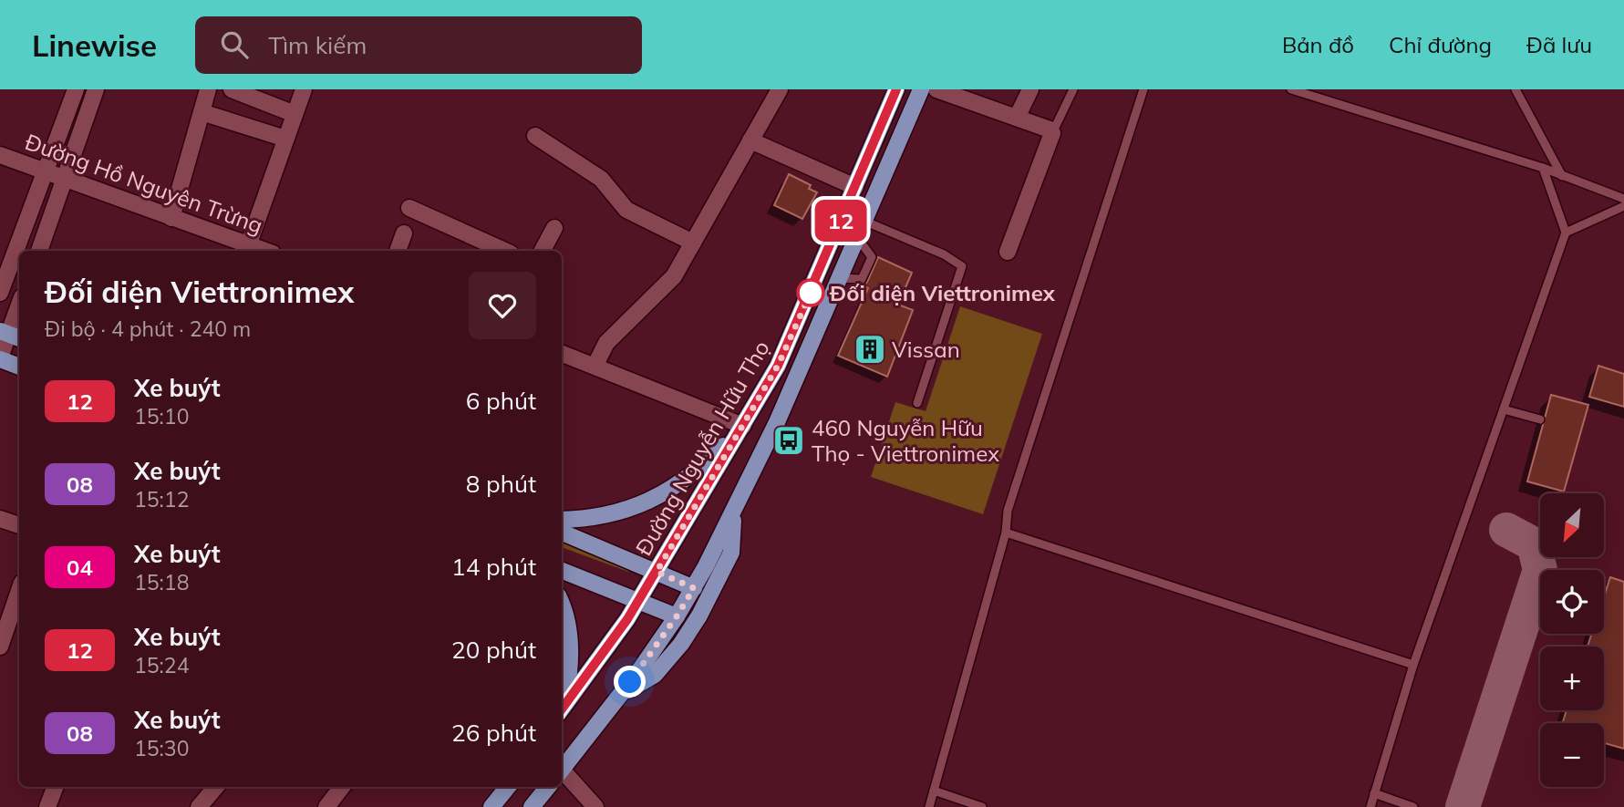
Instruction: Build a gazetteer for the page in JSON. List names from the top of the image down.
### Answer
{
  "streets": {
    "main road": ["Đường Nguyễn Hữu Thọ"],
    "street": ["Đường Hồ Nguyên Trừng"]
  },
  "places": {
    "other": ["Đối diện Viettronimex"],
    "building": ["Vissan"],
    "bus stop": ["460 Nguyễn Hữu Thọ - Viettronimex"]
  },
  "lines": ["bus line 12"],
  "north": "bottom left",
  "page": {
    "header": "Linewise",
    "search": "Tìm kiếm",
    "nav": ["Bản đồ", "Chỉ đường", "Đã lưu"],
    "on_map": "12",
    "heading": ["Đối diện Viettronimex", "Đi bộ · 4 phút · 240 m"],
    "list": [
      {
        "mark": "12",
        "name": "Xe buýt",
        "note": "15:10",
        "value": "6 phút"
      },
      {
        "mark": "08",
        "name": "Xe buýt",
        "note": "15:12",
        "value": "8 phút"
      },
      {
        "mark": "04",
        "name": "Xe buýt",
        "note": "15:18",
        "value": "14 phút"
      },
      {
        "mark": "12",
        "name": "Xe buýt",
        "note": "15:24",
        "value": "20 phút"
      },
      {
        "mark": "08",
        "name": "Xe buýt",
        "note": "15:30",
        "value": "26 phút"
      }
    ],
    "map_buttons": ["+", "−"]
  }
}
